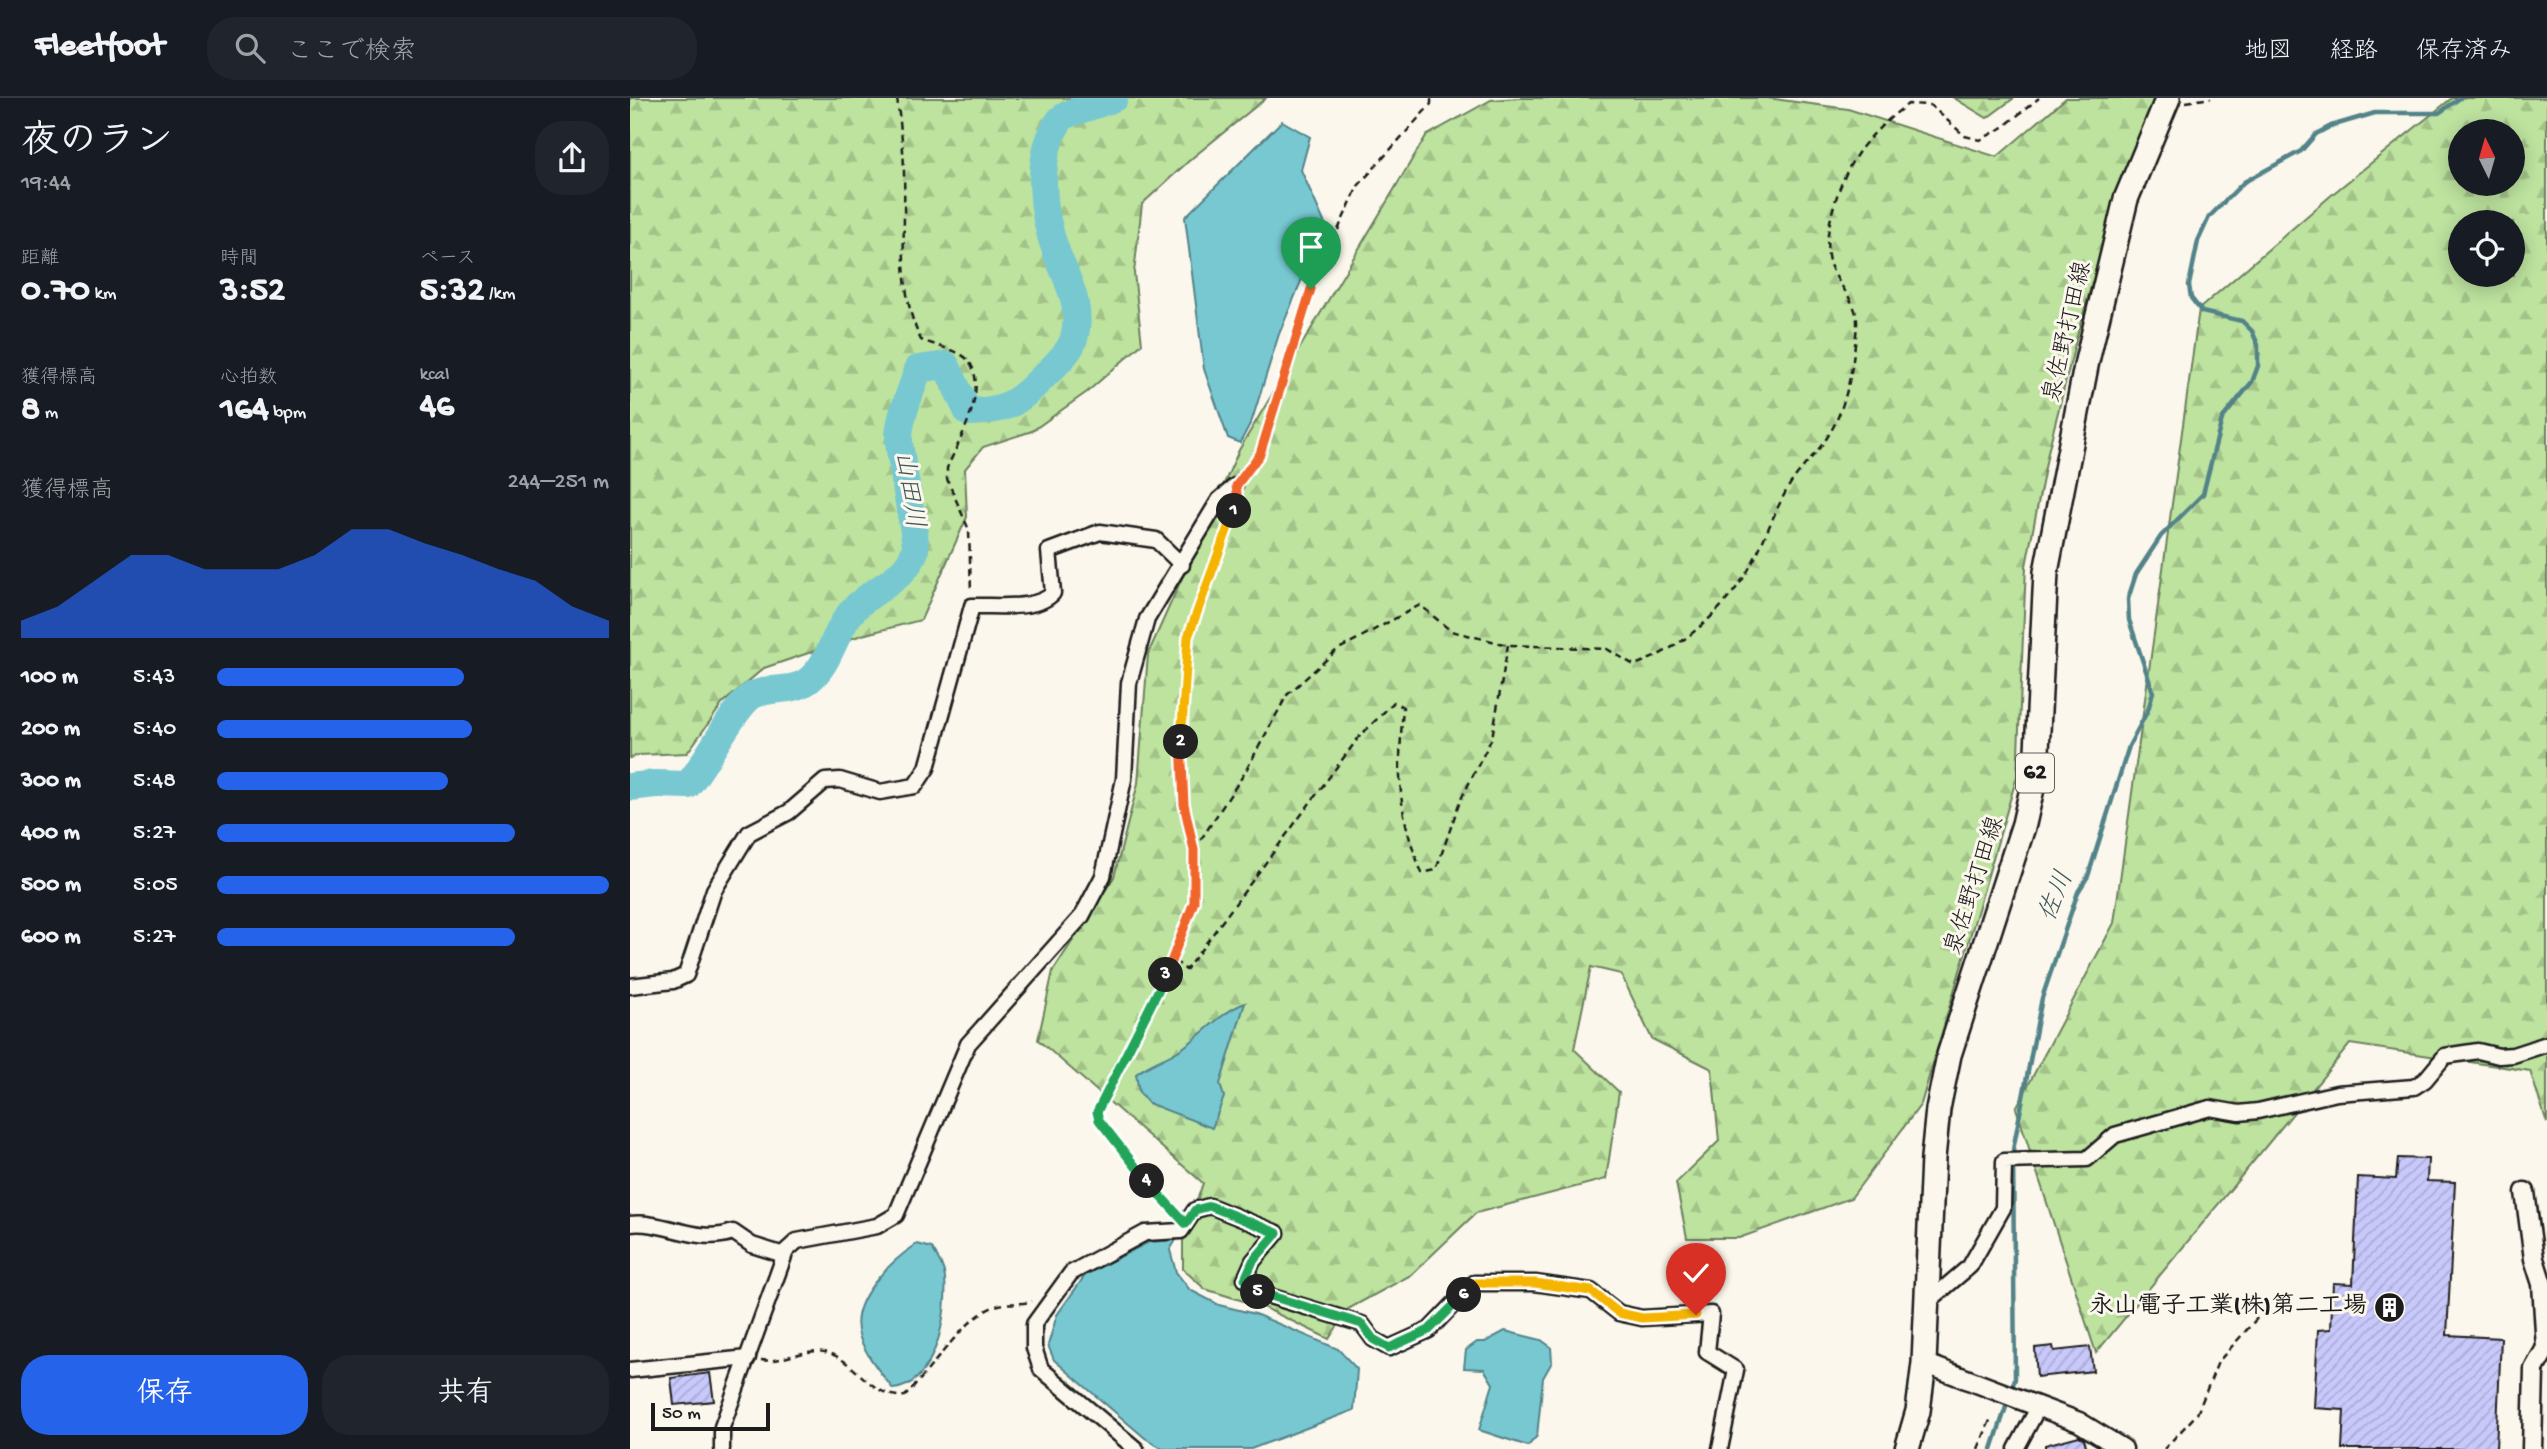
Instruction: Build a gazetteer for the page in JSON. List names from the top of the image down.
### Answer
{
  "streets": {
    "main road": ["泉佐野打田線", "62"]
  },
  "water": ["山田川", "佐川"],
  "places": {
    "building": ["永山電子工業(株)第二工場"]
  },
  "scale_bar": "50 m",
  "north": "top",
  "page": {
    "header": "Fleetfoot",
    "search": "ここで検索",
    "nav": ["地図", "経路", "保存済み"],
    "heading": ["夜のラン", "19:44"],
    "stats": [
      ["距離", "0.70 km"],
      ["時間", "3:52"],
      ["ペース", "5:32 /km"],
      ["獲得標高", "8 m"],
      ["心拍数", "164 bpm"],
      ["kcal", "46"]
    ],
    "chart": ["獲得標高", "244–251 m"],
    "pins": [
      "1",
      "2",
      "3",
      "4",
      "5",
      "6"
    ],
    "list": [
      {
        "name": "100 m",
        "note": "5:43"
      },
      {
        "name": "200 m",
        "note": "5:40"
      },
      {
        "name": "300 m",
        "note": "5:48"
      },
      {
        "name": "400 m",
        "note": "5:27"
      },
      {
        "name": "500 m",
        "note": "5:05"
      },
      {
        "name": "600 m",
        "note": "5:27"
      }
    ],
    "buttons": ["保存", "共有"],
    "scale": "50 m"
  }
}
